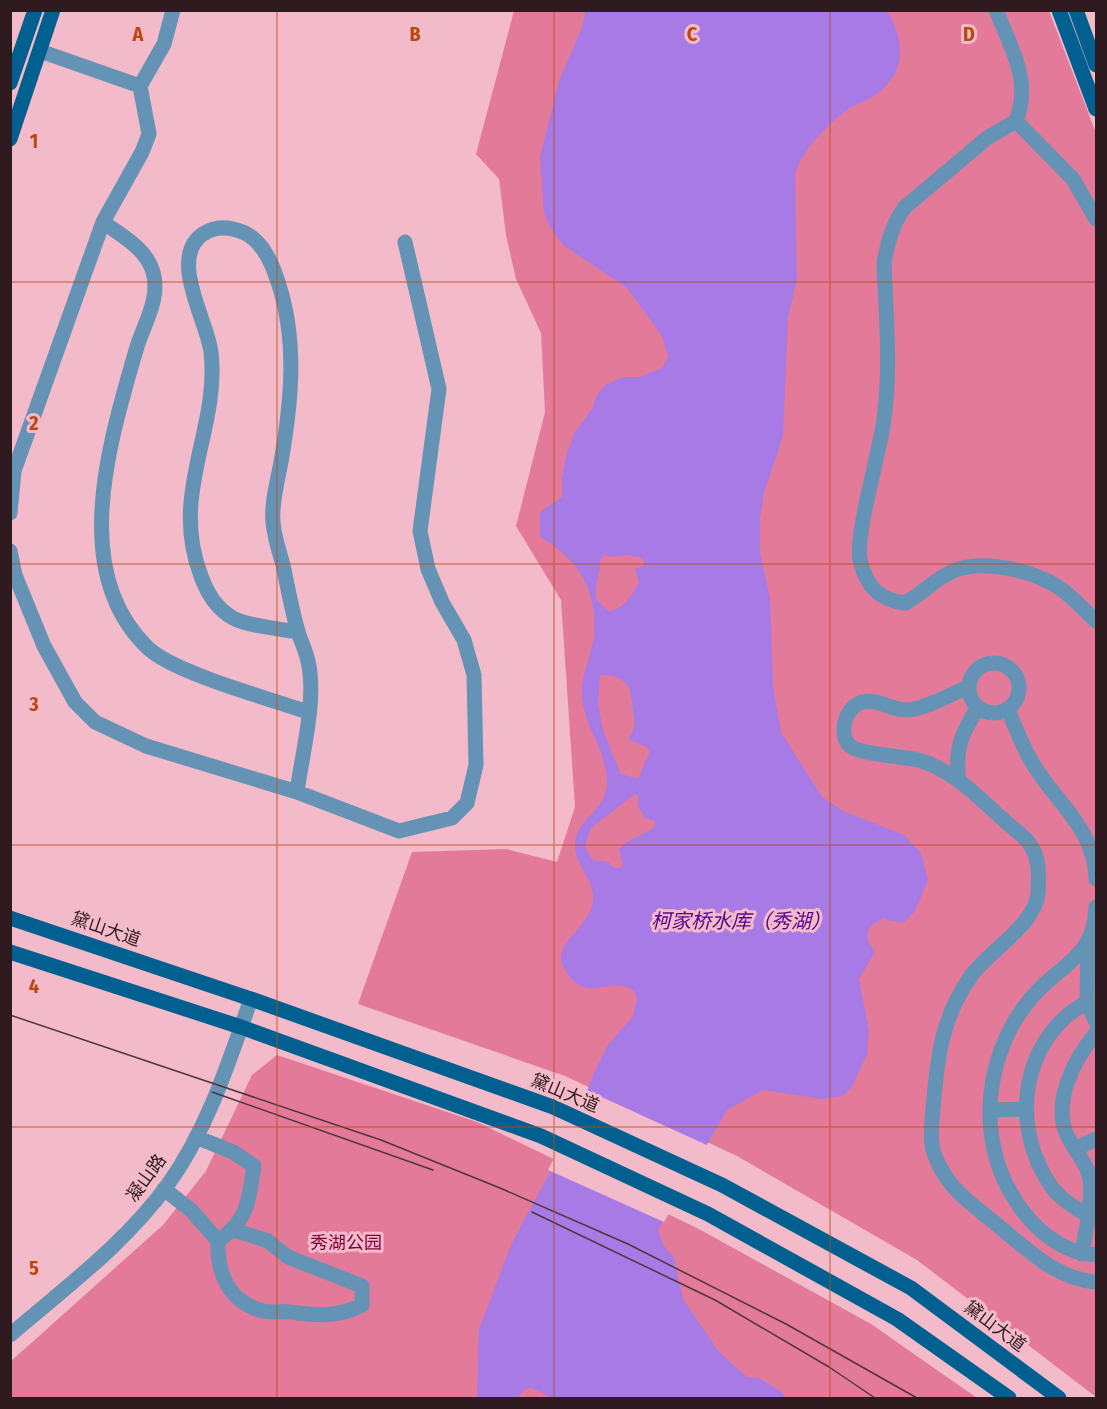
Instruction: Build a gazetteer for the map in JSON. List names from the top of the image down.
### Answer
{
  "streets": {
    "main road": ["黛山大道"],
    "street": ["凝山路"]
  },
  "crossings": [
    ["黛山大道", "凝山路"]
  ],
  "water": ["柯家桥水库（秀湖）"],
  "parks": ["秀湖公园"],
  "grid": {
    "columns": [
      "A",
      "B",
      "C",
      "D"
    ],
    "rows": [
      "1",
      "2",
      "3",
      "4",
      "5"
    ]
  }
}
